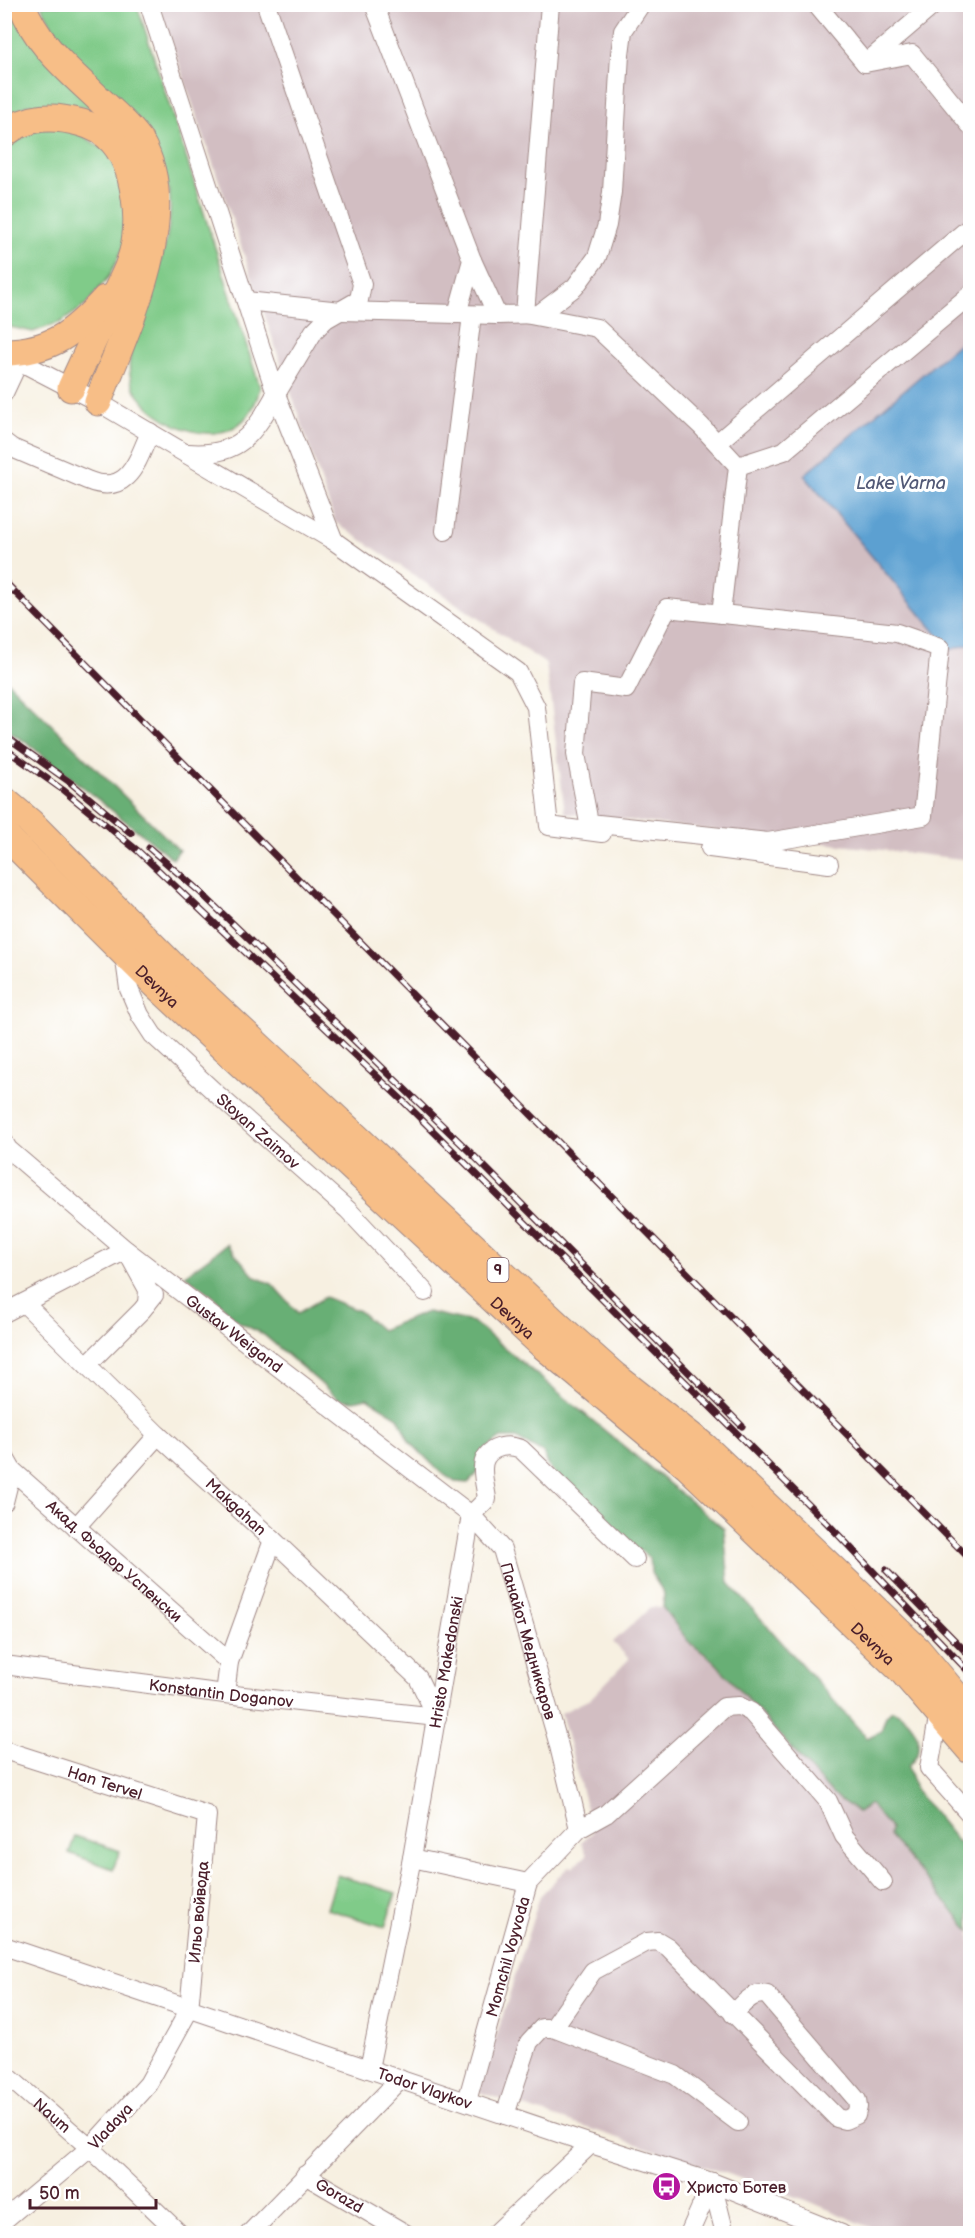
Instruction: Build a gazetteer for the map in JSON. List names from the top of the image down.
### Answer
{
  "streets": {
    "highway": ["Devnya", "9"],
    "street": [
      "Stoyan Zaimov",
      "Gustav Weigand",
      "Makgahan",
      "Акад. Фьодор Успенски",
      "Панайот Медникаров",
      "Hristo Makedonski",
      "Konstantin Doganov",
      "Han Tervel",
      "Ильо войвода",
      "Momchil Voyvoda",
      "Todor Vlaykov",
      "Naum",
      "Vladaya",
      "Gorazd"
    ]
  },
  "crossings": [
    ["Devnya", "Stoyan Zaimov"],
    ["Gustav Weigand", "Панайот Медникаров"],
    ["Gustav Weigand", "Hristo Makedonski"],
    ["Makgahan", "Hristo Makedonski"],
    ["Makgahan", "Konstantin Doganov"],
    ["Панайот Медникаров", "Hristo Makedonski"],
    ["Панайот Медникаров", "Momchil Voyvoda"],
    ["Hristo Makedonski", "Konstantin Doganov"],
    ["Hristo Makedonski", "Todor Vlaykov"],
    ["Han Tervel", "Ильо войвода"],
    ["Ильо войвода", "Todor Vlaykov"],
    ["Ильо войвода", "Vladaya"],
    ["Momchil Voyvoda", "Todor Vlaykov"],
    ["Todor Vlaykov", "Vladaya"],
    ["Naum", "Vladaya"]
  ],
  "water": ["Lake Varna"],
  "places": {
    "bus stop": ["Христо Ботев"]
  },
  "scale_bar": "50 m"
}
